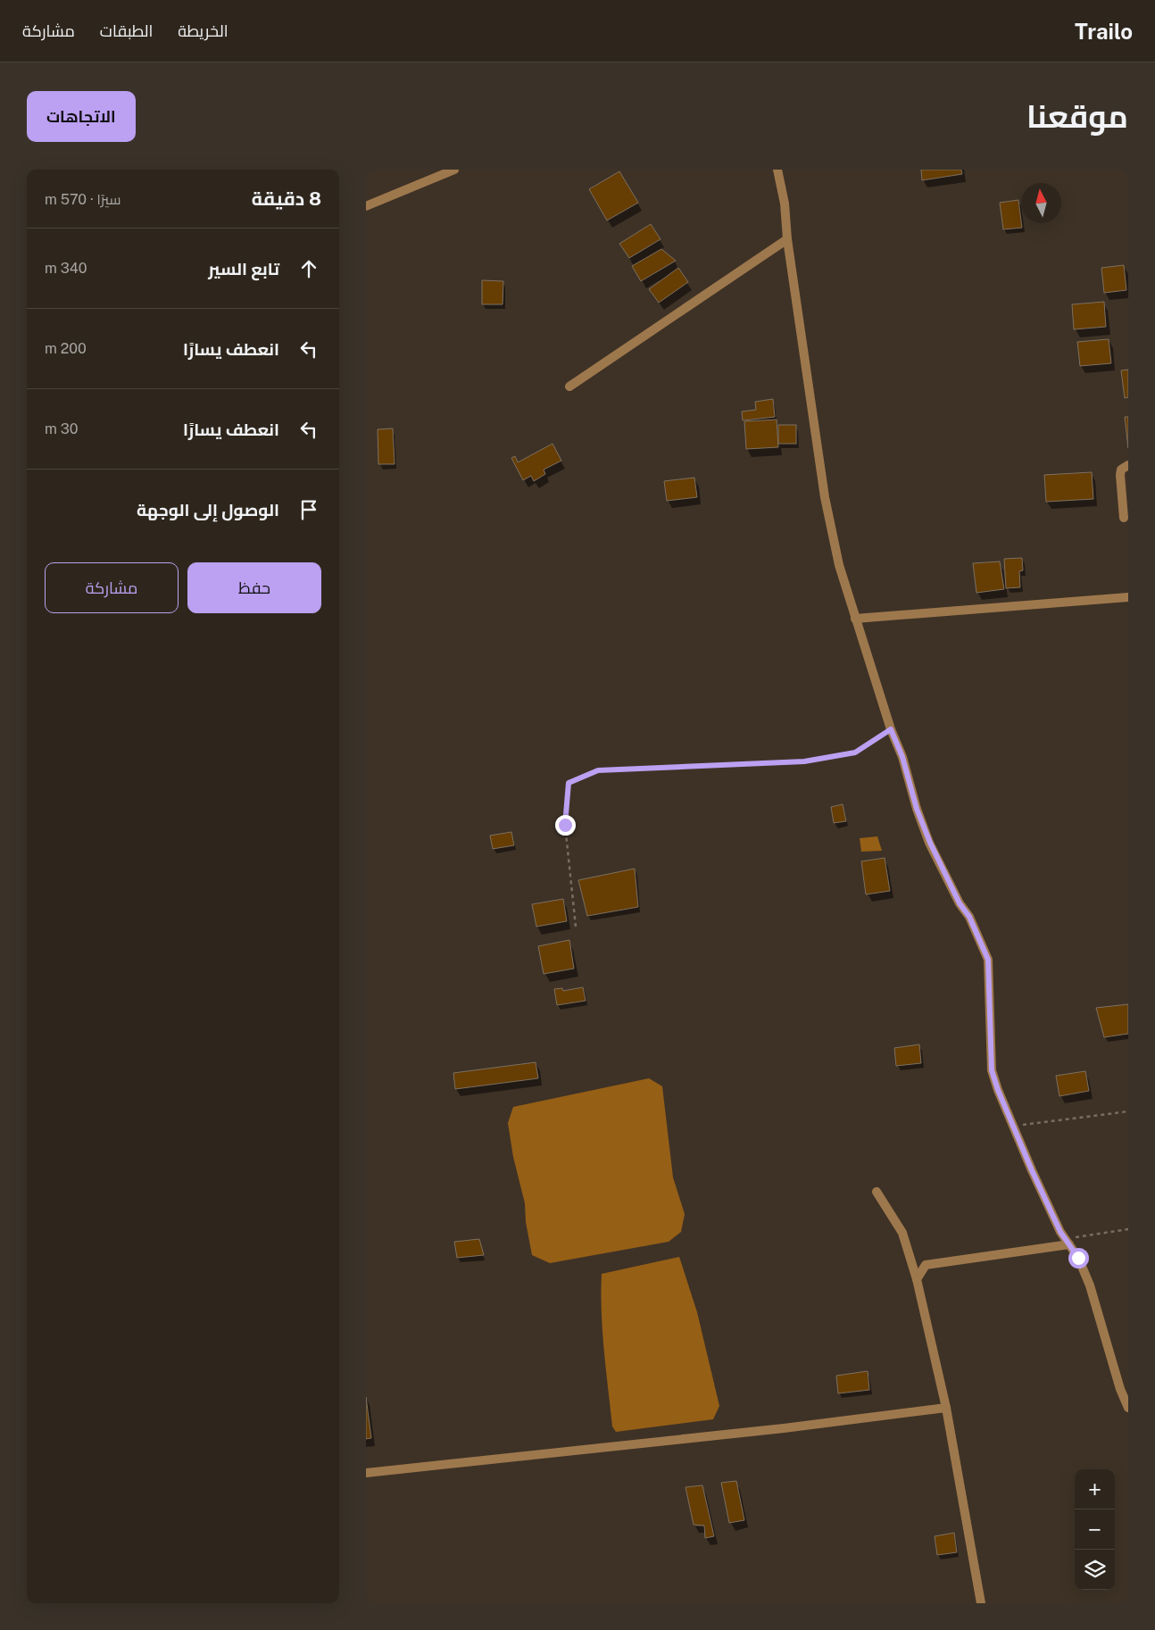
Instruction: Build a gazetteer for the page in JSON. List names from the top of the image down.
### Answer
{
  "north": "top",
  "page": {
    "header": "Trailo",
    "nav": ["الخريطة", "الطبقات", "مشاركة"],
    "title": "موقعنا",
    "buttons": [
      "الاتجاهات",
      ["حفظ", "مشاركة"]
    ],
    "heading": ["8 دقيقة", "سيرًا · 570 m"],
    "list": [
      ["تابع السير", "340 m"],
      ["انعطف يسارًا", "200 m"],
      ["انعطف يسارًا", "30 m"],
      "الوصول إلى الوجهة"
    ],
    "map_buttons": ["+", "−"]
  }
}
